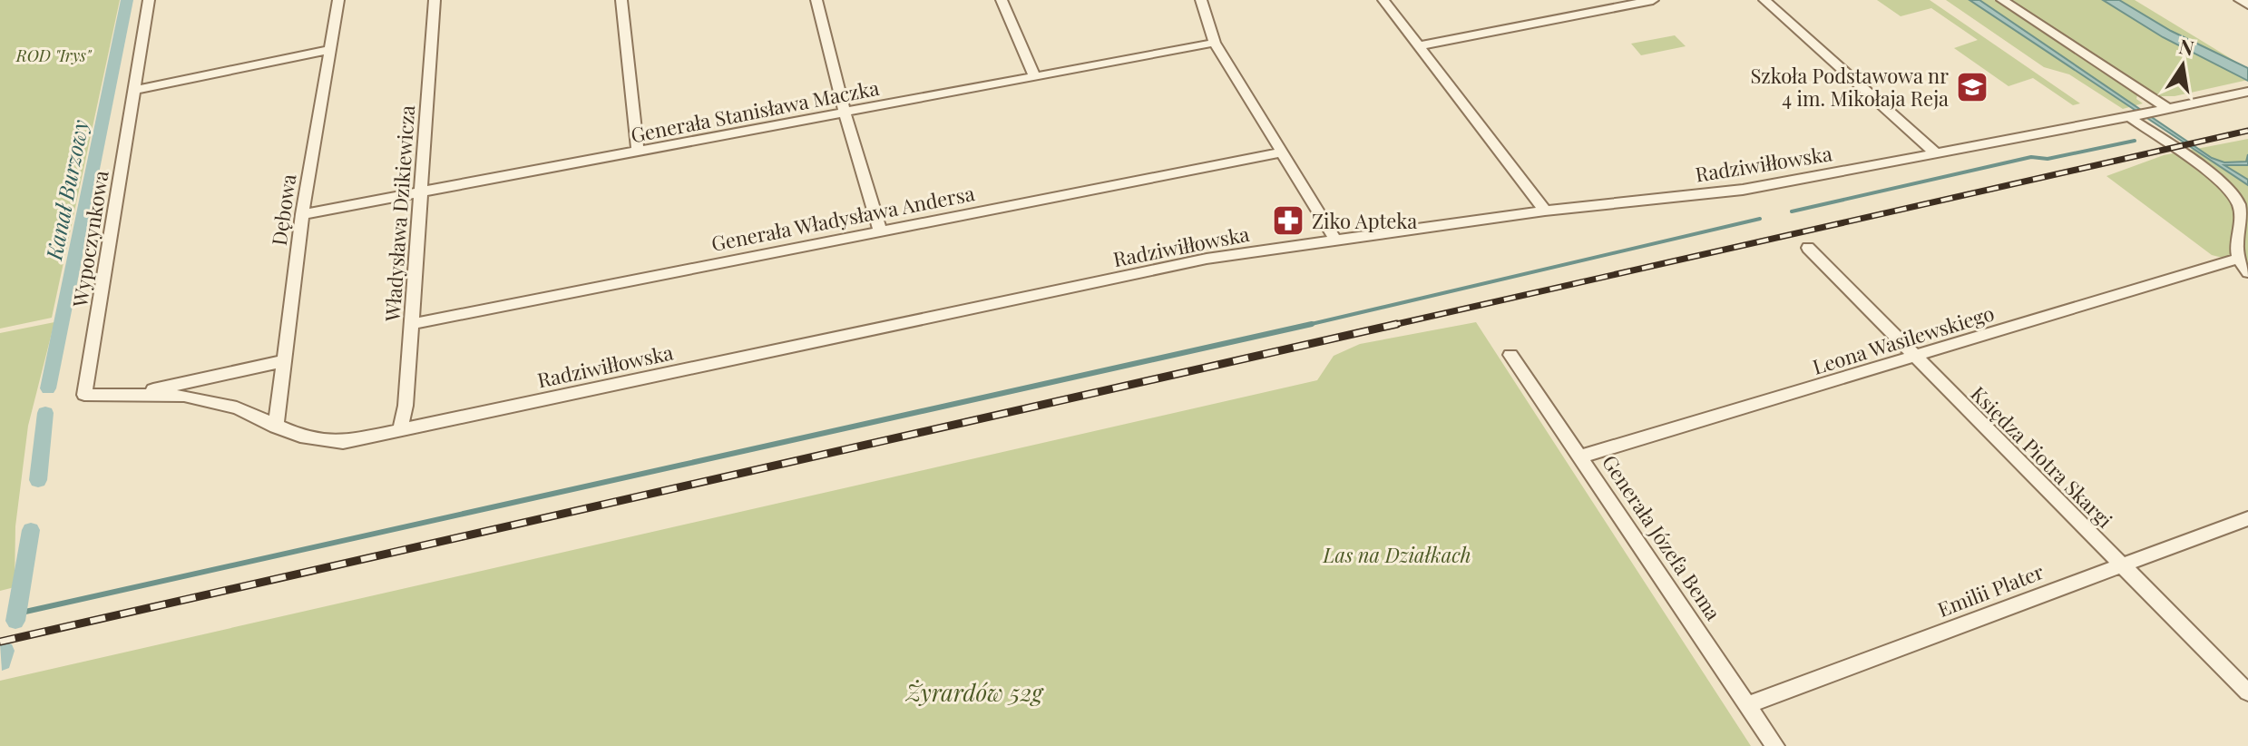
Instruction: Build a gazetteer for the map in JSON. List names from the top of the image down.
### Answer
{
  "streets": {
    "street": [
      "Generała Stanisława Maczka",
      "Radziwiłłowska",
      "Dębowa",
      "Władysława Dzikiewicza",
      "Generała Władysława Andersa",
      "Wypoczynkowa",
      "Leona Wasilewskiego",
      "Księdza Piotra Skargi",
      "Generała Józefa Bema",
      "Emilii Plater"
    ]
  },
  "crossings": [
    ["Generała Stanisława Maczka", "Dębowa"],
    ["Generała Stanisława Maczka", "Władysława Dzikiewicza"],
    ["Radziwiłłowska", "Dębowa"],
    ["Radziwiłłowska", "Władysława Dzikiewicza"],
    ["Radziwiłłowska", "Wypoczynkowa"],
    ["Władysława Dzikiewicza", "Generała Władysława Andersa"],
    ["Leona Wasilewskiego", "Księdza Piotra Skargi"],
    ["Leona Wasilewskiego", "Generała Józefa Bema"],
    ["Księdza Piotra Skargi", "Emilii Plater"],
    ["Generała Józefa Bema", "Emilii Plater"]
  ],
  "water": ["Kanał Burzowy"],
  "parks": ["ROD \"Irys\"", "Las na Działkach", "Żyrardów 52g"],
  "places": {
    "school or university": ["Szkoła Podstawowa nr 4 im. Mikołaja Reja"],
    "pharmacy": ["Ziko Apteka"]
  },
  "north": "top"
}
